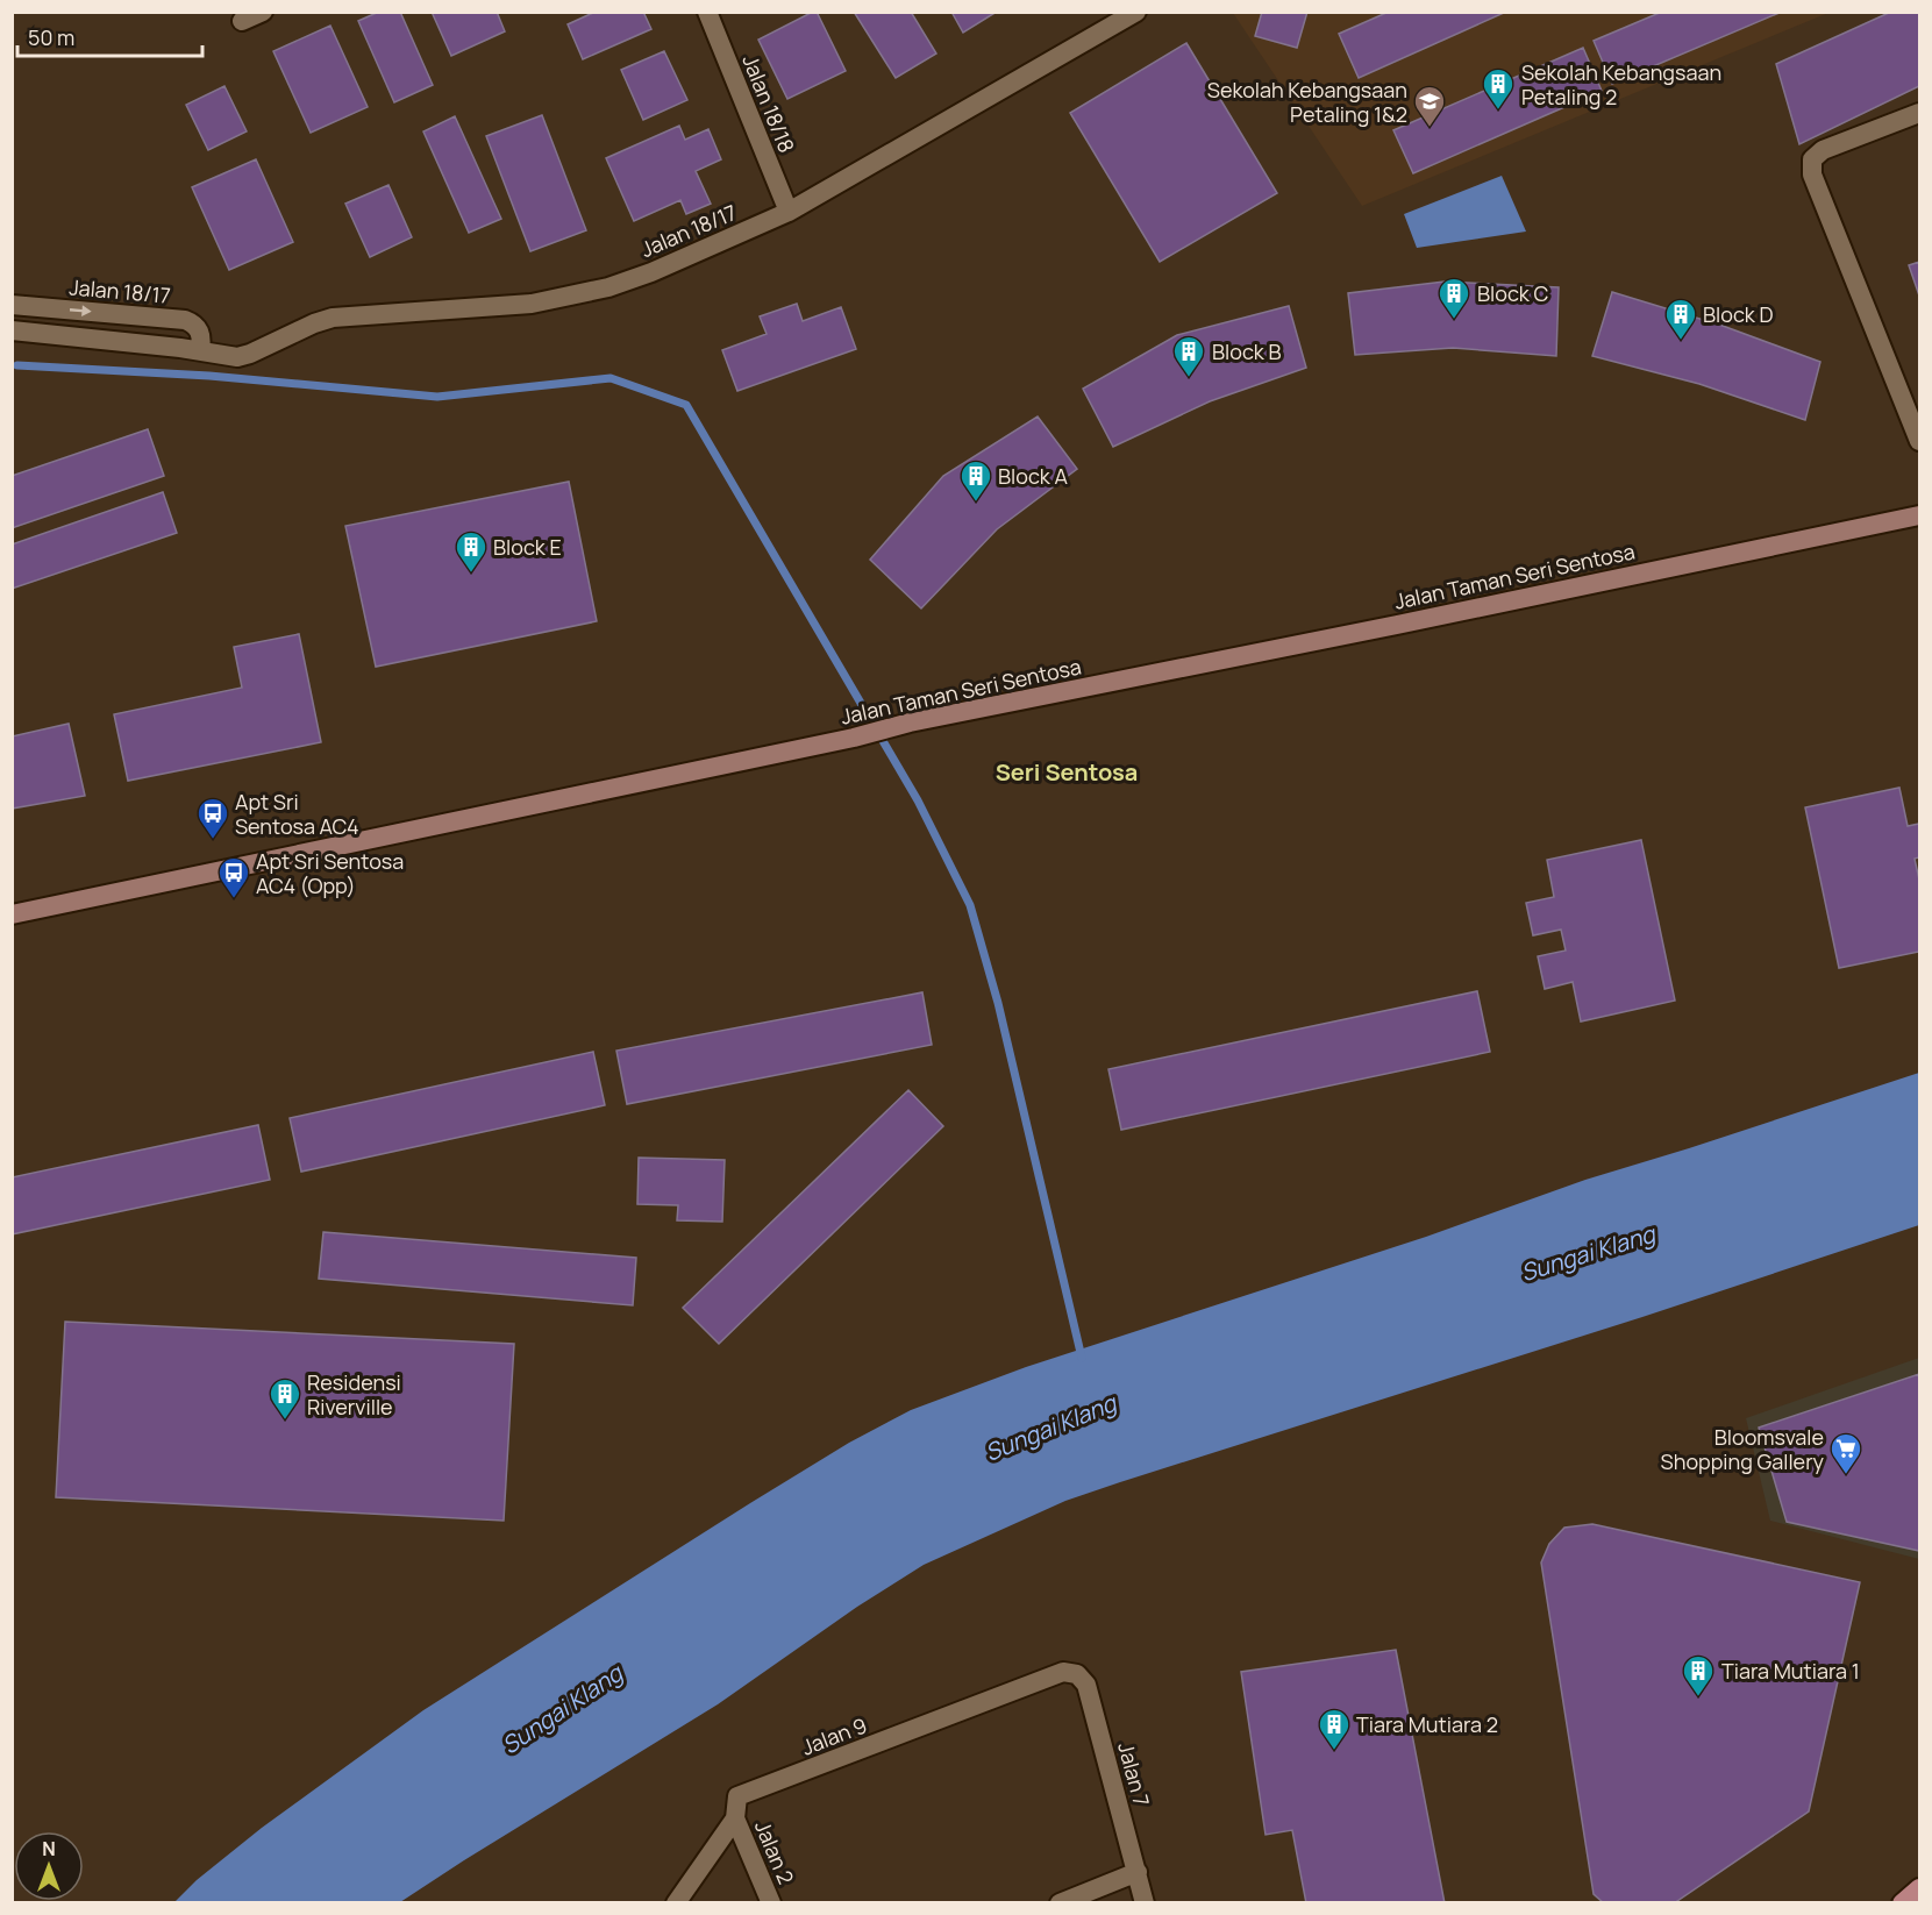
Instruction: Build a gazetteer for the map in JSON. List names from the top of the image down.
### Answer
{
  "streets": {
    "main road": ["Jalan Taman Seri Sentosa"],
    "street": [
      "Jalan 18/18",
      "Jalan 18/17",
      "Jalan 9",
      "Jalan 7",
      "Jalan 2"
    ]
  },
  "crossings": [
    ["Jalan 18/18", "Jalan 18/17"],
    ["Jalan 9", "Jalan 7"],
    ["Jalan 9", "Jalan 2"]
  ],
  "districts": ["Seri Sentosa"],
  "water": ["Sungai Klang"],
  "places": {
    "building": [
      "Sekolah Kebangsaan Petaling 2",
      "Block C",
      "Block D",
      "Block B",
      "Block A",
      "Block E",
      "Residensi Riverville",
      "Tiara Mutiara 1",
      "Tiara Mutiara 2"
    ],
    "school or university": ["Sekolah Kebangsaan Petaling 1&2"],
    "bus stop": ["Apt Sri Sentosa AC4", "Apt Sri Sentosa AC4 (Opp)"],
    "supermarket": ["Bloomsvale Shopping Gallery"]
  },
  "scale_bar": "50 m",
  "north": "top"
}
